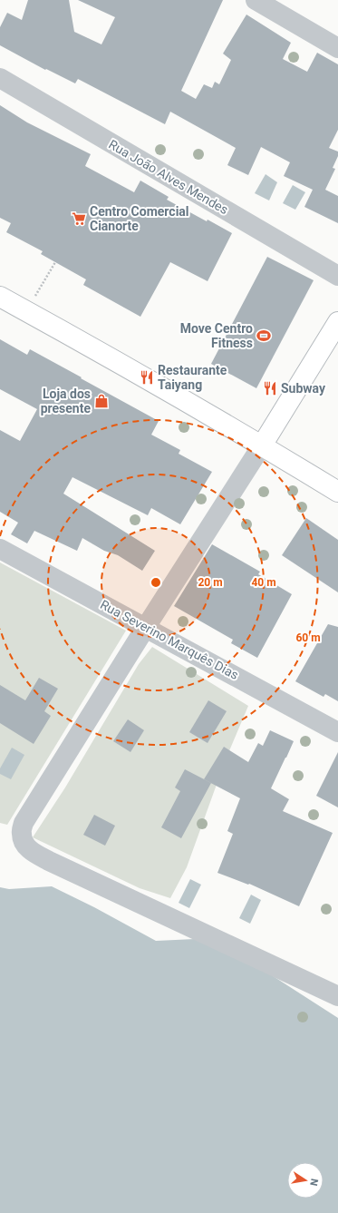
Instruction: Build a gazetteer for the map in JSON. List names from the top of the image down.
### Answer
{
  "streets": {
    "street": ["Rua João Alves Mendes", "Rua Severino Marquês Dias"]
  },
  "places": {
    "supermarket": ["Centro Comercial Cianorte"],
    "sports": ["Move Centro Fitness"],
    "restaurant": ["Restaurante Taiyang", "Subway"],
    "shop": ["Loja dos presente"]
  },
  "north": "right",
  "rings": ["20 m", "40 m", "60 m"]
}
